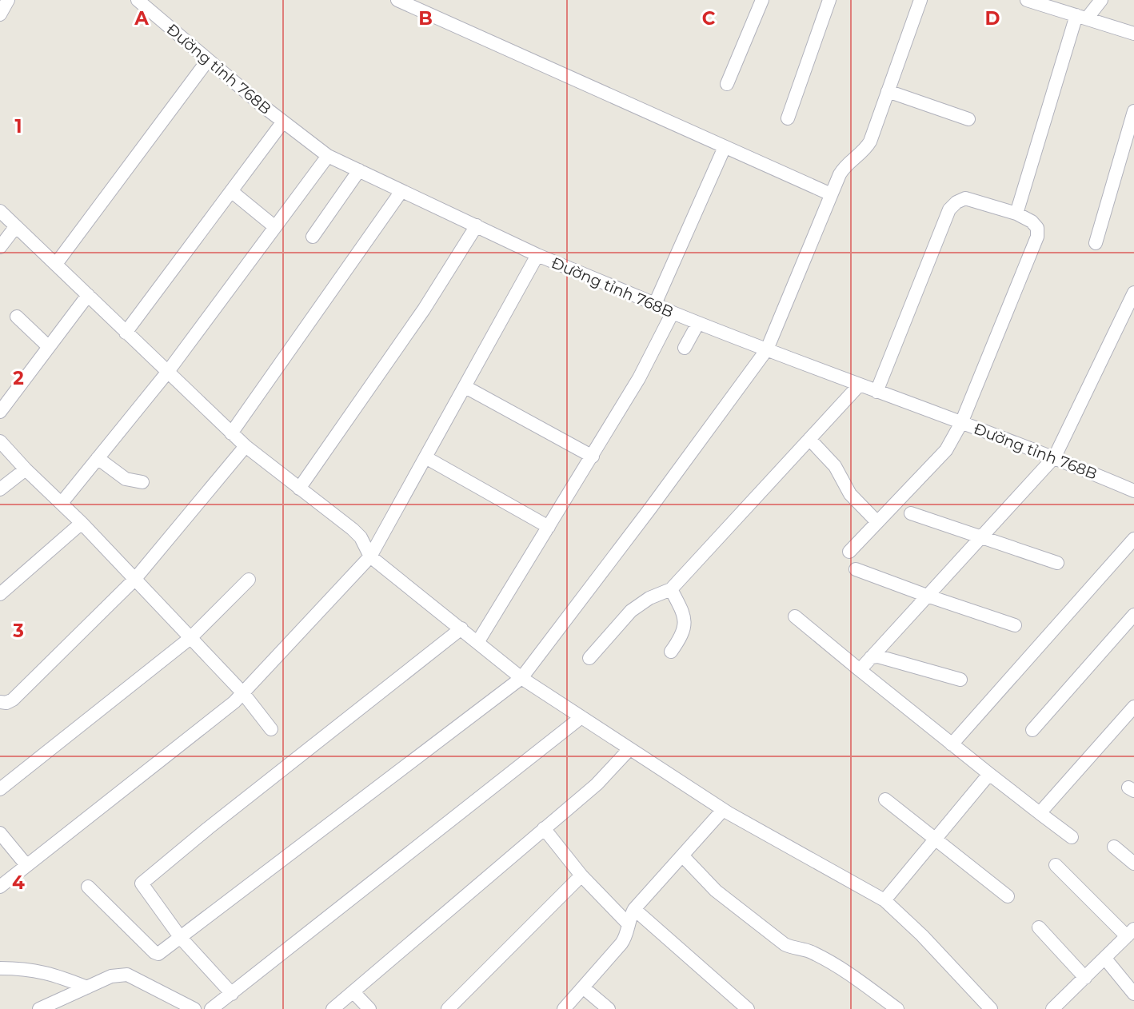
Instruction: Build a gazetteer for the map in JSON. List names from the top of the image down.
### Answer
{
  "streets": {
    "street": ["Đường tỉnh 768B"]
  },
  "grid": {
    "columns": [
      "A",
      "B",
      "C",
      "D"
    ],
    "rows": [
      "1",
      "2",
      "3",
      "4"
    ]
  }
}
